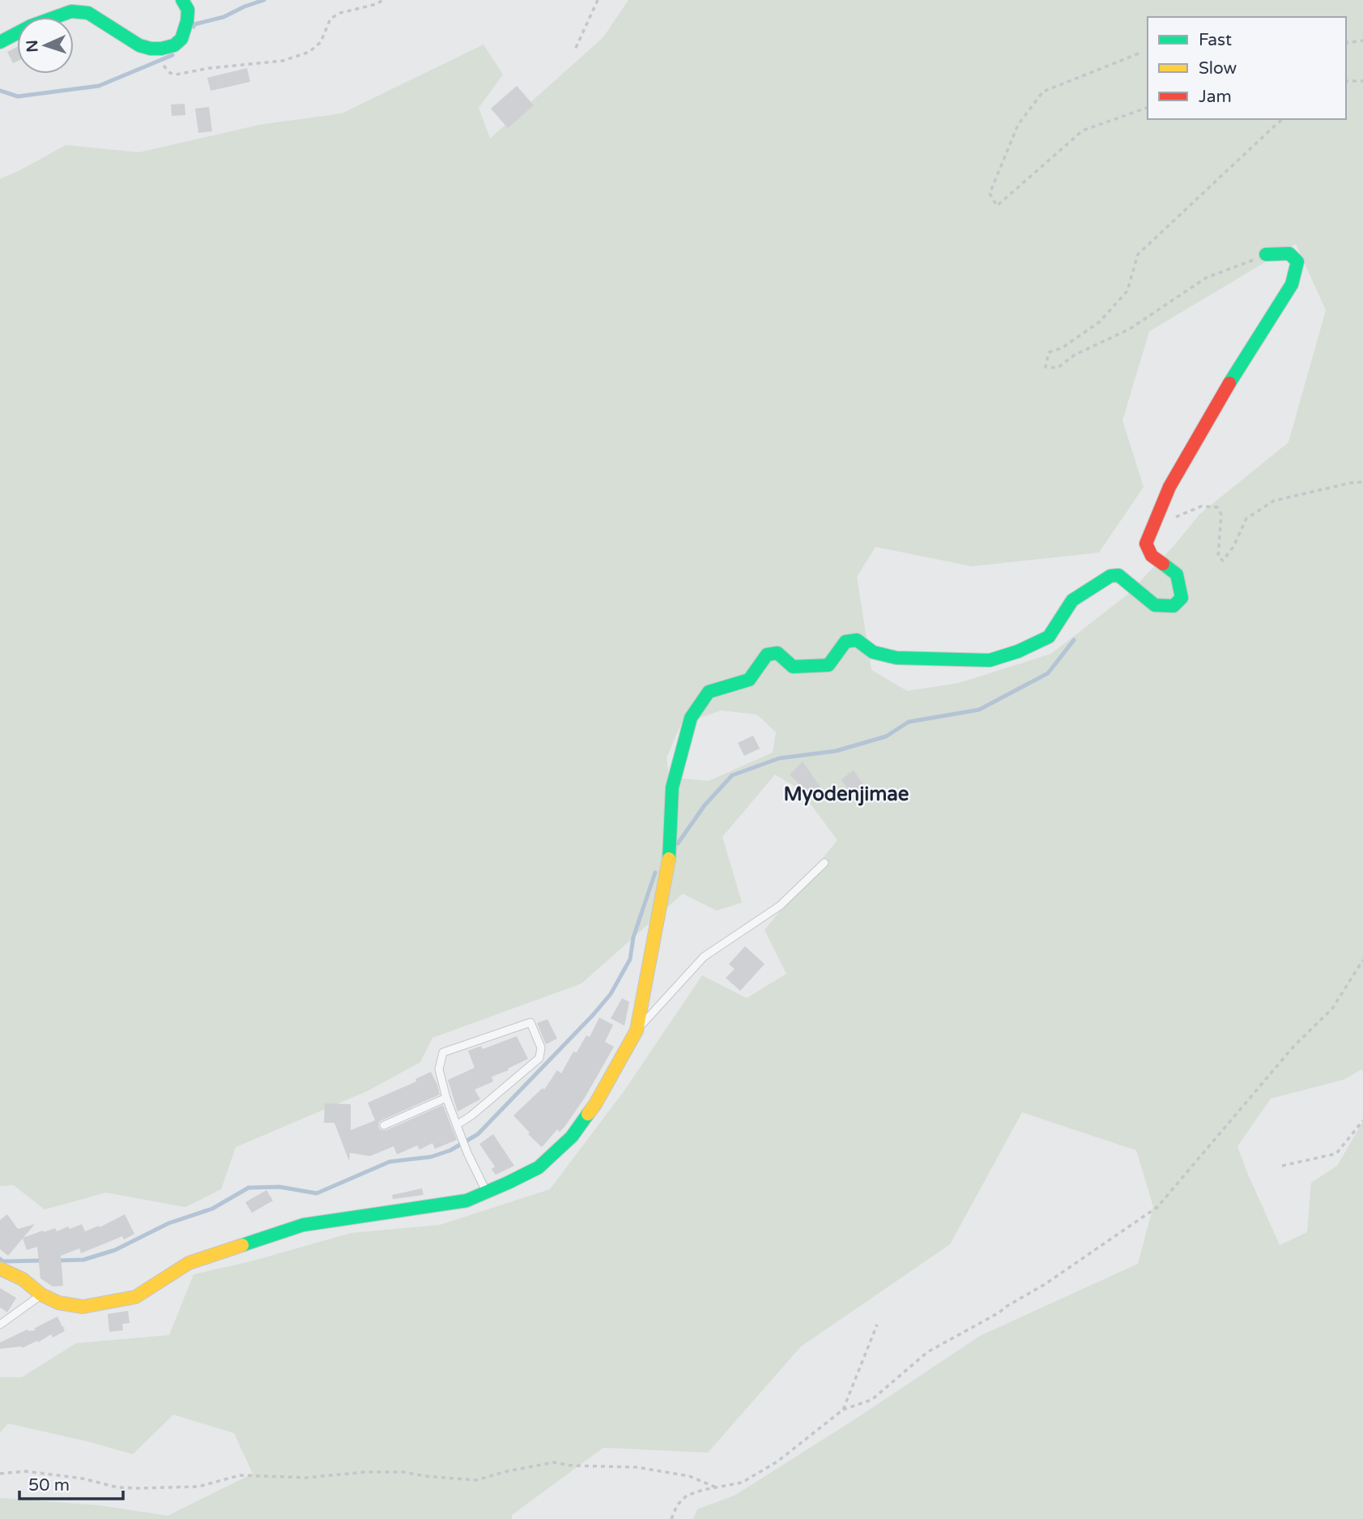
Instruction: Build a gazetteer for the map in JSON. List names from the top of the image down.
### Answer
{
  "districts": ["Myodenjimae"],
  "legend": ["Fast", "Slow", "Jam"],
  "scale_bar": "50 m",
  "north": "left"
}
